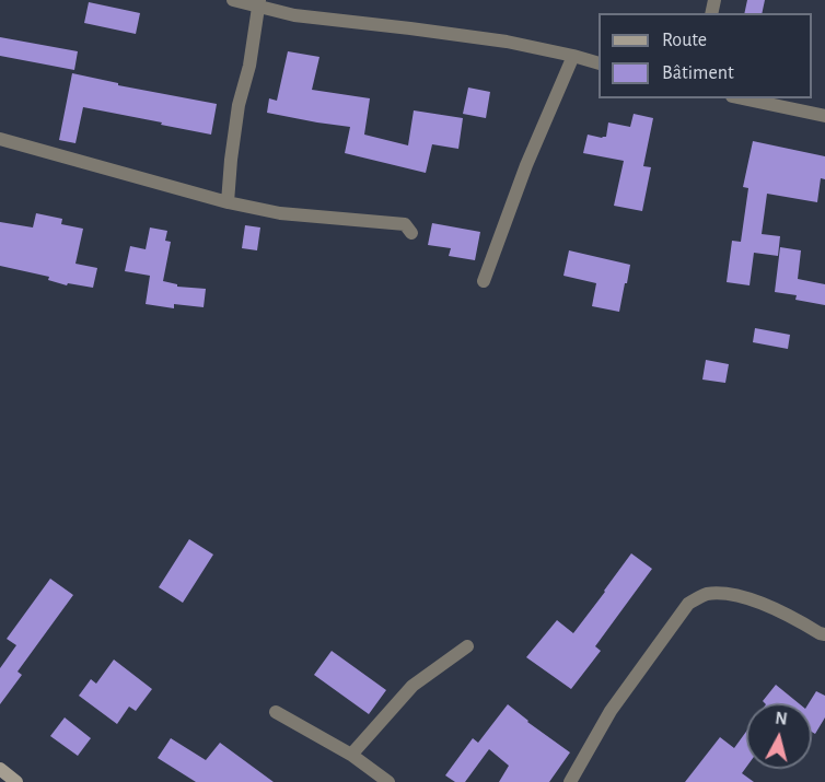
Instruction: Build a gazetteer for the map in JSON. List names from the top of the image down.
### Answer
{
  "legend": ["Route", "Bâtiment"],
  "north": "top"
}
